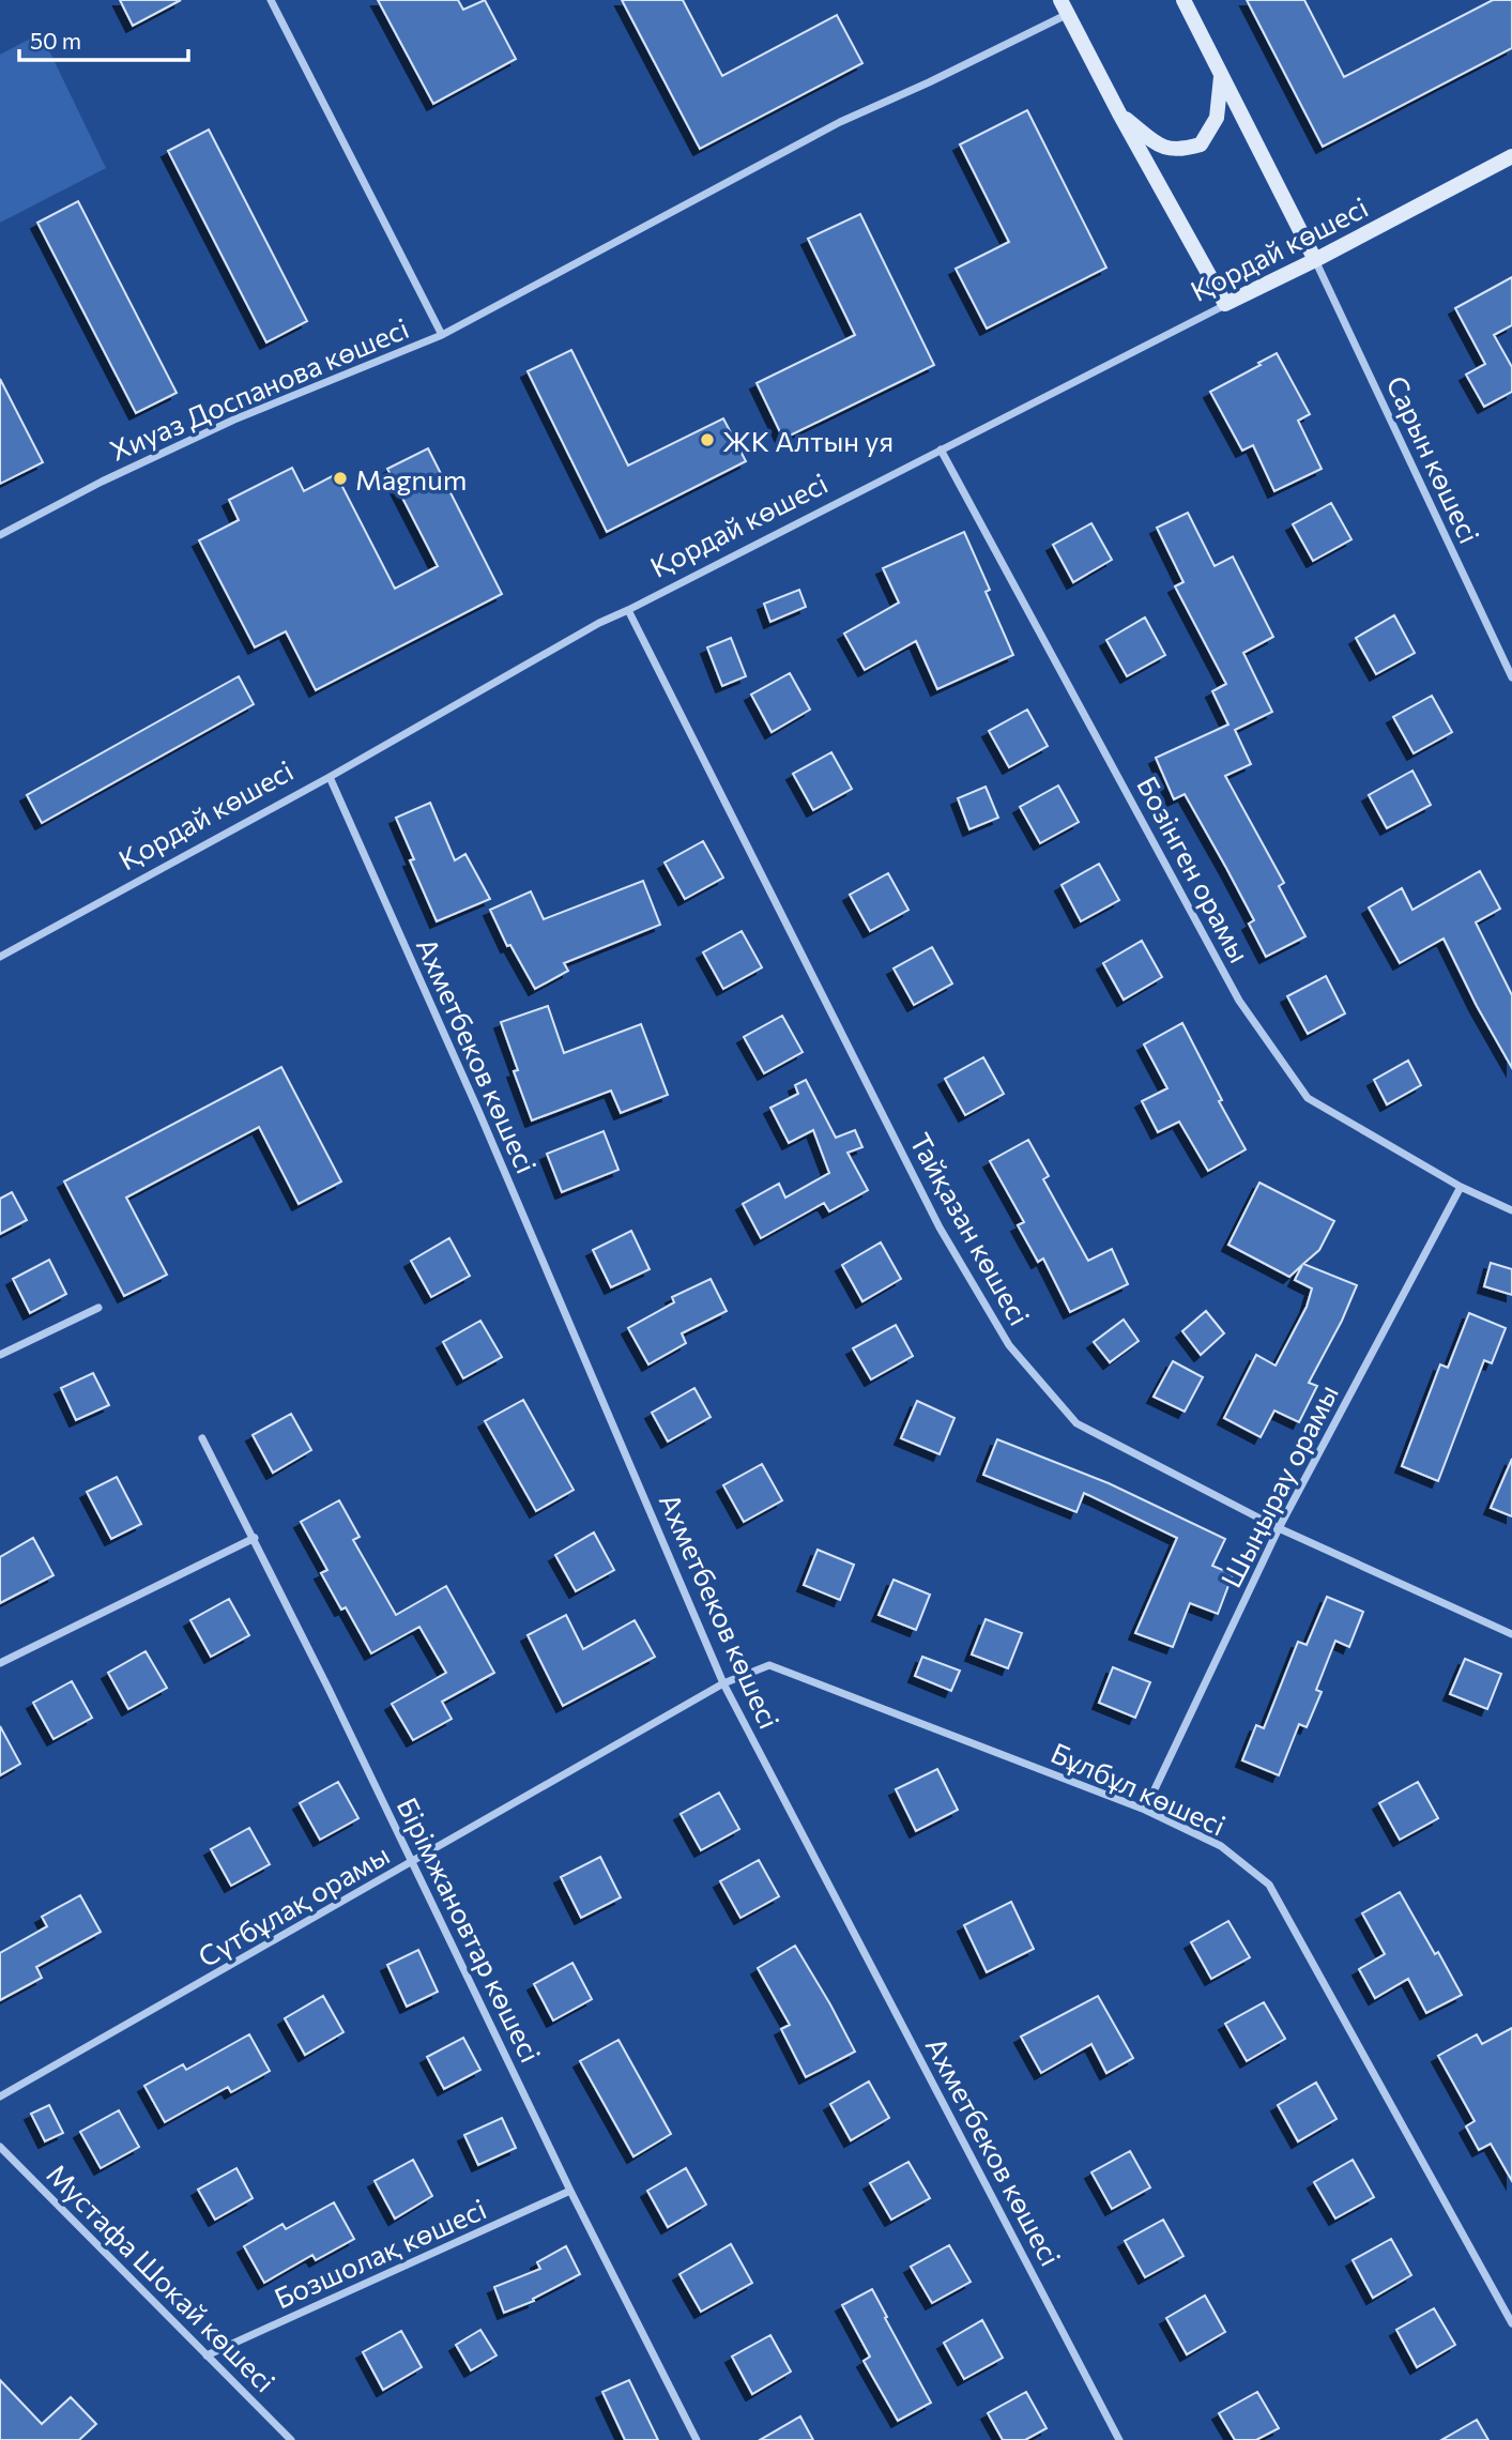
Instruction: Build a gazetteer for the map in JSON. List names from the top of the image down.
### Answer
{
  "streets": {
    "street": [
      "Қордай көшесі",
      "Хиуаз Доспанова көшесі",
      "Сарын көшесі",
      "Бозінген орамы",
      "Ахметбеков көшесі",
      "Тайқазан көшесі",
      "Шыңырау орамы",
      "Бұлбұл көшесі",
      "Cүтбұлақ орамы",
      "Бірімжановтар көшесі",
      "Бозшолақ көшесі",
      "Мустафа Шокай көшесі"
    ]
  },
  "crossings": [
    ["Қордай көшесі", "Сарын көшесі"],
    ["Қордай көшесі", "Бозінген орамы"],
    ["Қордай көшесі", "Ахметбеков көшесі"],
    ["Қордай көшесі", "Тайқазан көшесі"],
    ["Бозінген орамы", "Шыңырау орамы"],
    ["Ахметбеков көшесі", "Бұлбұл көшесі"],
    ["Ахметбеков көшесі", "Cүтбұлақ орамы"],
    ["Тайқазан көшесі", "Шыңырау орамы"],
    ["Шыңырау орамы", "Бұлбұл көшесі"],
    ["Бұлбұл көшесі", "Cүтбұлақ орамы"],
    ["Cүтбұлақ орамы", "Бірімжановтар көшесі"],
    ["Бірімжановтар көшесі", "Бозшолақ көшесі"],
    ["Бозшолақ көшесі", "Мустафа Шокай көшесі"]
  ],
  "places": ["ЖК Алтын уя", "Magnum"],
  "scale_bar": "50 m"
}
